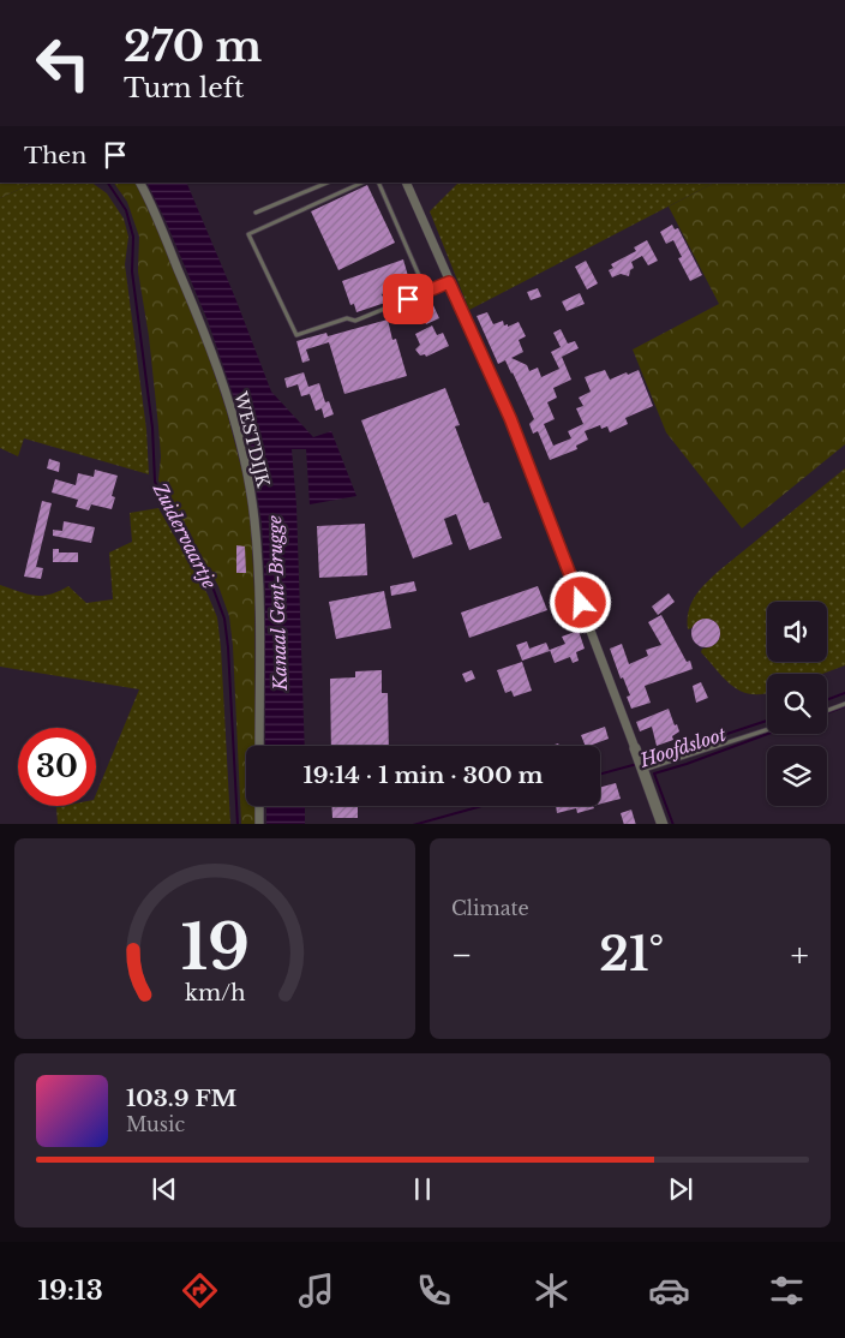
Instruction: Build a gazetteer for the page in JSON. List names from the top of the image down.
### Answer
{
  "streets": {
    "street": ["WESTDIJK"]
  },
  "water": ["Zuidervaartje", "Kanaal Gent-Brugge", "Hoofdsloot"],
  "page": {
    "turn": ["270 m", "Turn left"],
    "then": "Then",
    "limit": "30",
    "trip": "19:14 · 1 min · 300 m",
    "tile": "Climate",
    "heat": ["−", "21°", "+"],
    "song": ["103.9 FM", "Music"],
    "tabs": "19:13",
    "gauge": ["19", "km/h"]
  }
}
